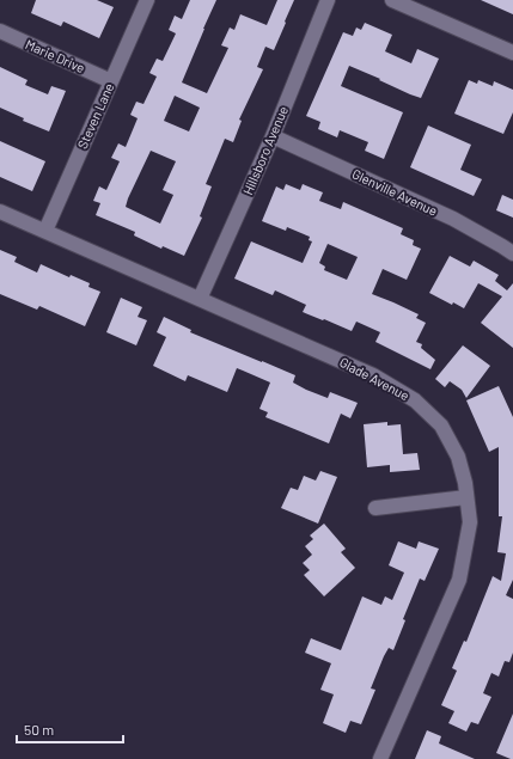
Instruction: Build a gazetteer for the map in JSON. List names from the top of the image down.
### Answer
{
  "streets": {
    "street": [
      "Marie Drive",
      "Steven Lane",
      "Hillsboro Avenue",
      "Glenville Avenue",
      "Glade Avenue"
    ]
  },
  "crossings": [
    ["Marie Drive", "Steven Lane"],
    ["Steven Lane", "Glade Avenue"],
    ["Hillsboro Avenue", "Glenville Avenue"],
    ["Hillsboro Avenue", "Glade Avenue"]
  ],
  "scale_bar": "50 m"
}
